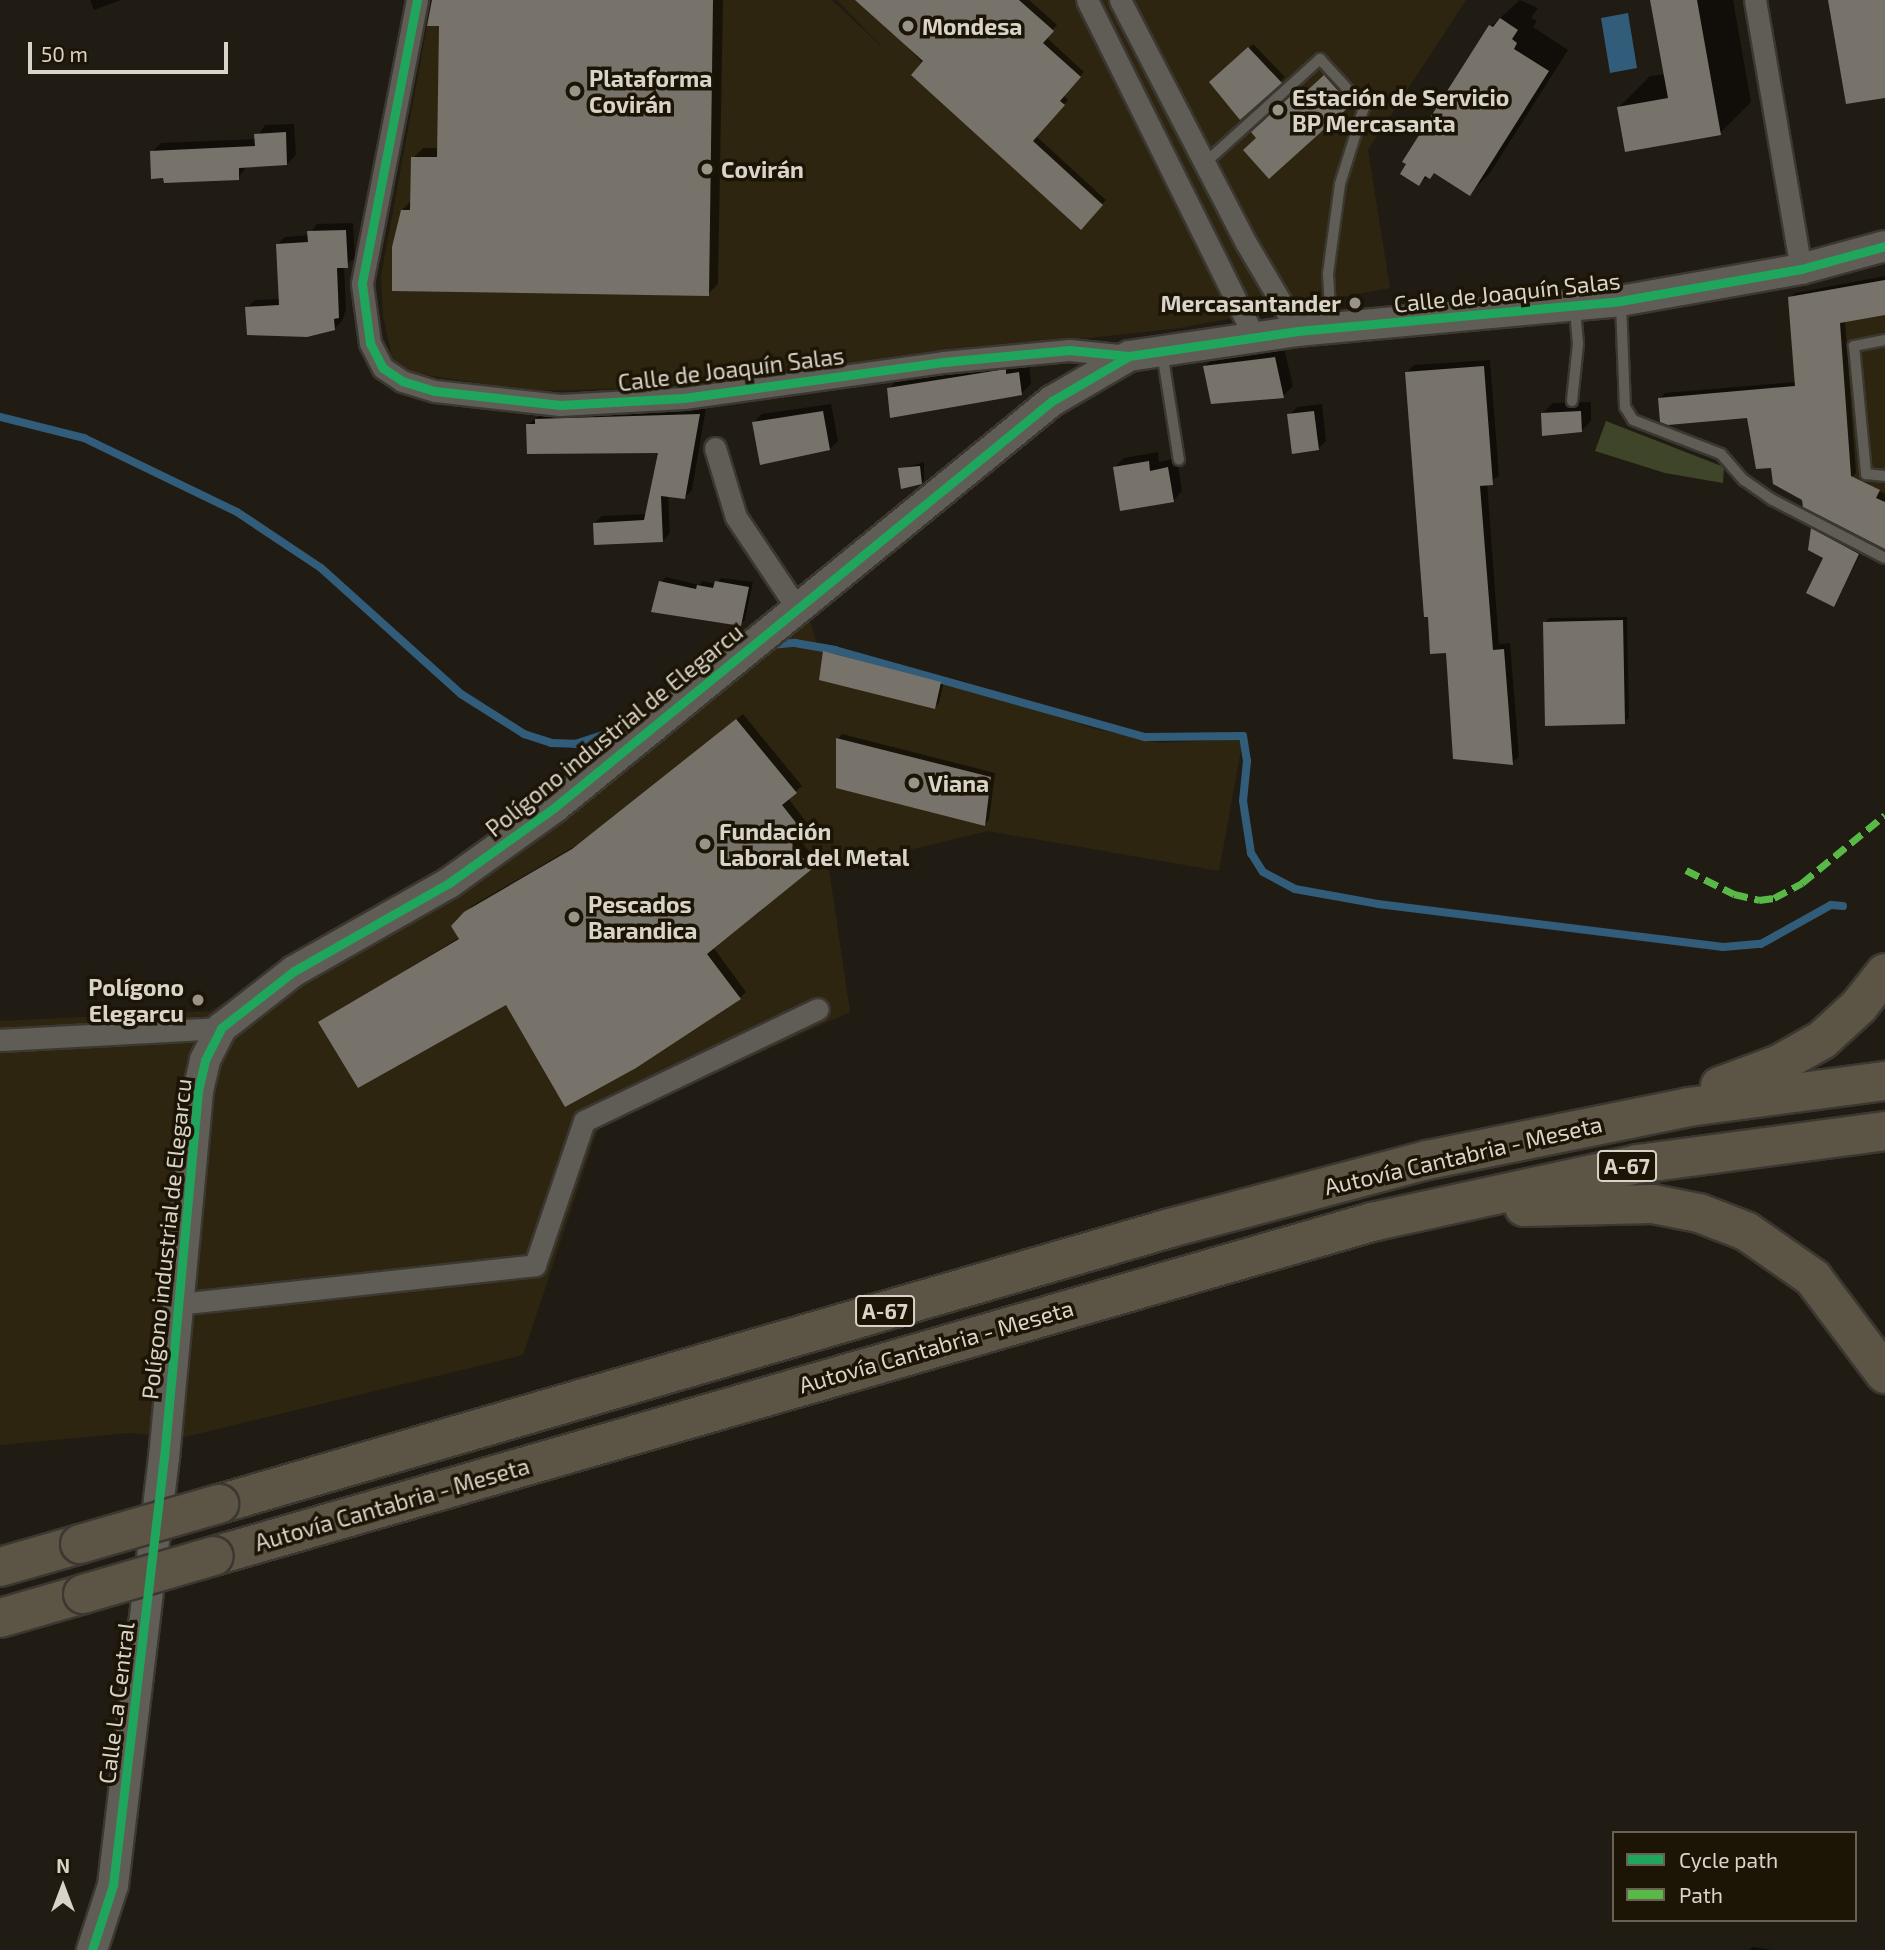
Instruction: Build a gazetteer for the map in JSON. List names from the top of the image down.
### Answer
{
  "streets": {
    "highway": ["Autovía Cantabria - Meseta", "A-67"],
    "street": ["Calle de Joaquín Salas", "Polígono industrial de Elegarcu", "Calle La Central"]
  },
  "crossings": [
    ["Calle de Joaquín Salas", "Polígono industrial de Elegarcu"],
    ["Polígono industrial de Elegarcu", "Calle La Central"]
  ],
  "places": [
    "Mondesa",
    "Plataforma Covirán",
    "Estación de Servicio BP Mercasanta",
    "Covirán",
    "Mercasantander",
    "Viana",
    "Fundación Laboral del Metal",
    "Pescados Barandica",
    "Polígono Elegarcu"
  ],
  "legend": ["Cycle path", "Path"],
  "scale_bar": "50 m",
  "north": "top"
}
